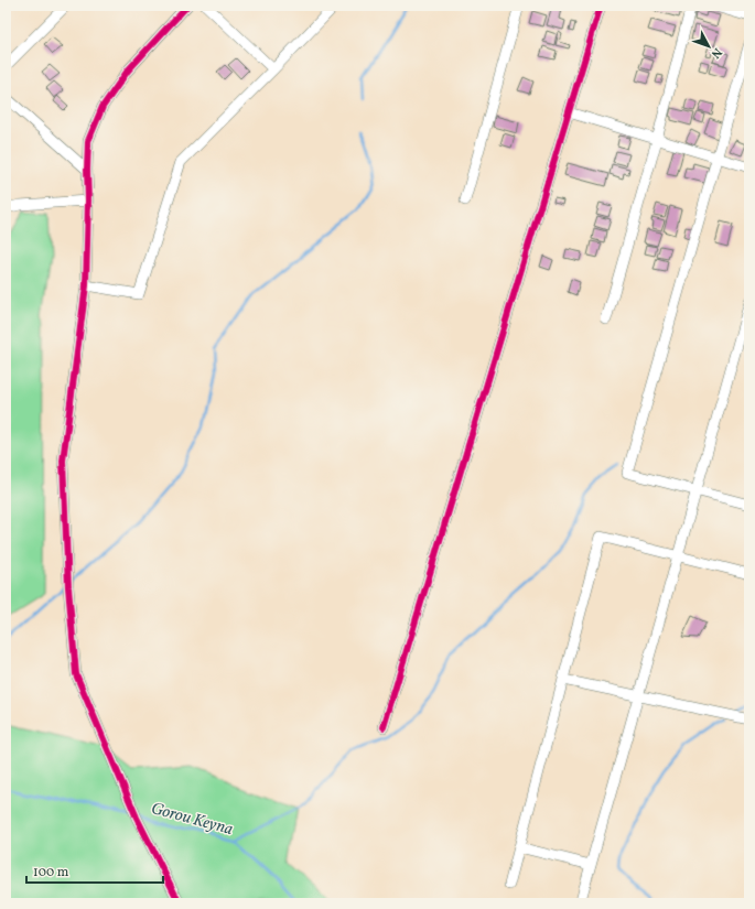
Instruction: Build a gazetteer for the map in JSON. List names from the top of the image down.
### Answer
{
  "water": ["Gorou Keyna"],
  "scale_bar": "100 m",
  "north": "bottom right"
}
